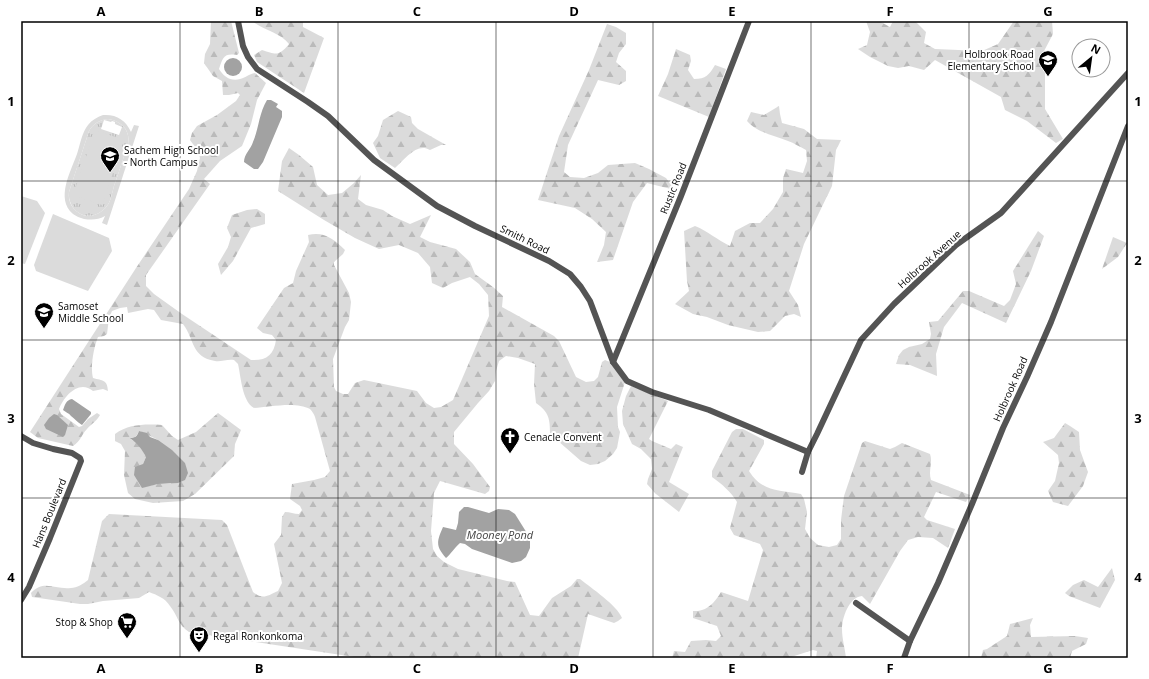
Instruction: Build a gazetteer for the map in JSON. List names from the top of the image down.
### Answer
{
  "streets": {
    "street": [
      "Rustic Road",
      "Smith Road",
      "Holbrook Avenue",
      "Holbrook Road",
      "Hans Boulevard"
    ]
  },
  "crossings": [
    ["Rustic Road", "Smith Road"],
    ["Smith Road", "Holbrook Avenue"]
  ],
  "water": ["Mooney Pond"],
  "places": {
    "school or university": ["Holbrook Road Elementary School", "Sachem High School - North Campus", "Samoset Middle School"],
    "church": ["Cenacle Convent"],
    "supermarket": ["Stop & Shop"],
    "theatre": ["Regal Ronkonkoma"]
  },
  "north": "top right",
  "grid": {
    "columns": [
      "A",
      "B",
      "C",
      "D",
      "E",
      "F",
      "G"
    ],
    "rows": [
      "1",
      "2",
      "3",
      "4"
    ]
  }
}
